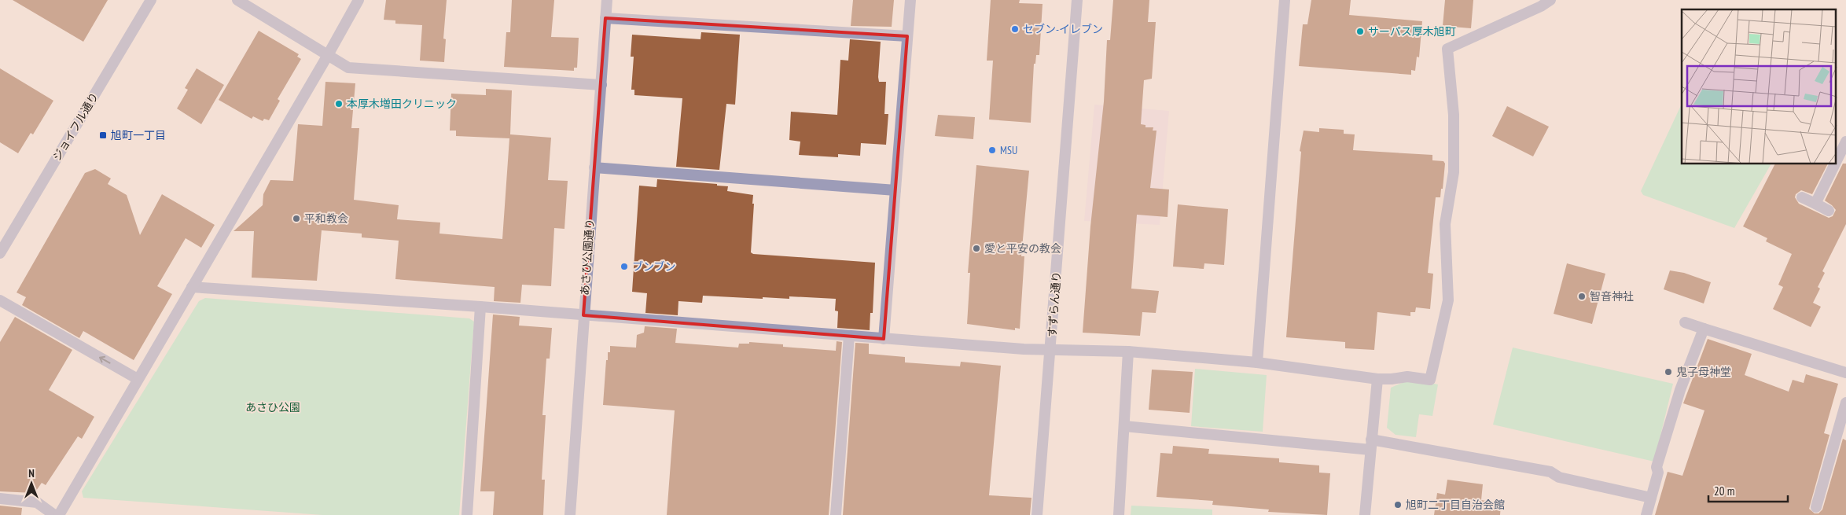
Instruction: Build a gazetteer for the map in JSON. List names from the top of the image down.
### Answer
{
  "streets": {
    "street": ["ジョイフル通り", "あさひ公園通り", "すずらん通り"]
  },
  "parks": ["あさひ公園"],
  "places": {
    "other": [
      "セブン-イレブン",
      "サーパス厚木旭町",
      "本厚木増田クリニック",
      "MSU",
      "平和教会",
      "愛と平安の教会",
      "ブンブン",
      "智音神社",
      "鬼子母神堂",
      "旭町二丁目自治会館"
    ],
    "transit": ["旭町一丁目"]
  },
  "scale_bar": "20 m",
  "north": "top"
}
